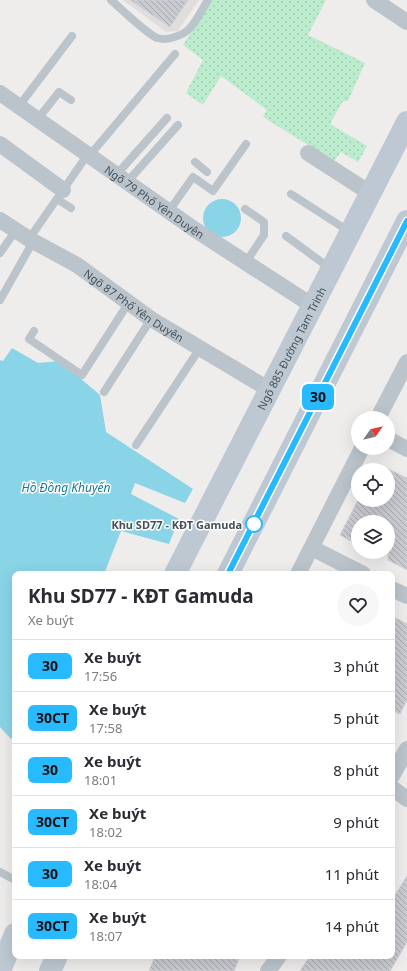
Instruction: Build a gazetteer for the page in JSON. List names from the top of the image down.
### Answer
{
  "streets": {
    "street": ["Ngõ 79 Phố Yên Duyên", "Ngõ 87 Phố Yên Duyên", "Ngõ 885 Đường Tam Trinh"]
  },
  "crossings": [
    ["Ngõ 79 Phố Yên Duyên", "Ngõ 885 Đường Tam Trinh"],
    ["Ngõ 87 Phố Yên Duyên", "Ngõ 885 Đường Tam Trinh"]
  ],
  "water": ["Hồ Đồng Khuyến"],
  "places": ["Khu SD77 - KĐT Gamuda"],
  "lines": ["bus line 30"],
  "north": "top right",
  "page": {
    "on_map": "30",
    "heading": ["Khu SD77 - KĐT Gamuda", "Xe buýt"],
    "list": [
      {
        "mark": "30",
        "name": "Xe buýt",
        "note": "17:56",
        "value": "3 phút"
      },
      {
        "mark": "30CT",
        "name": "Xe buýt",
        "note": "17:58",
        "value": "5 phút"
      },
      {
        "mark": "30",
        "name": "Xe buýt",
        "note": "18:01",
        "value": "8 phút"
      },
      {
        "mark": "30CT",
        "name": "Xe buýt",
        "note": "18:02",
        "value": "9 phút"
      },
      {
        "mark": "30",
        "name": "Xe buýt",
        "note": "18:04",
        "value": "11 phút"
      },
      {
        "mark": "30CT",
        "name": "Xe buýt",
        "note": "18:07",
        "value": "14 phút"
      }
    ]
  }
}
